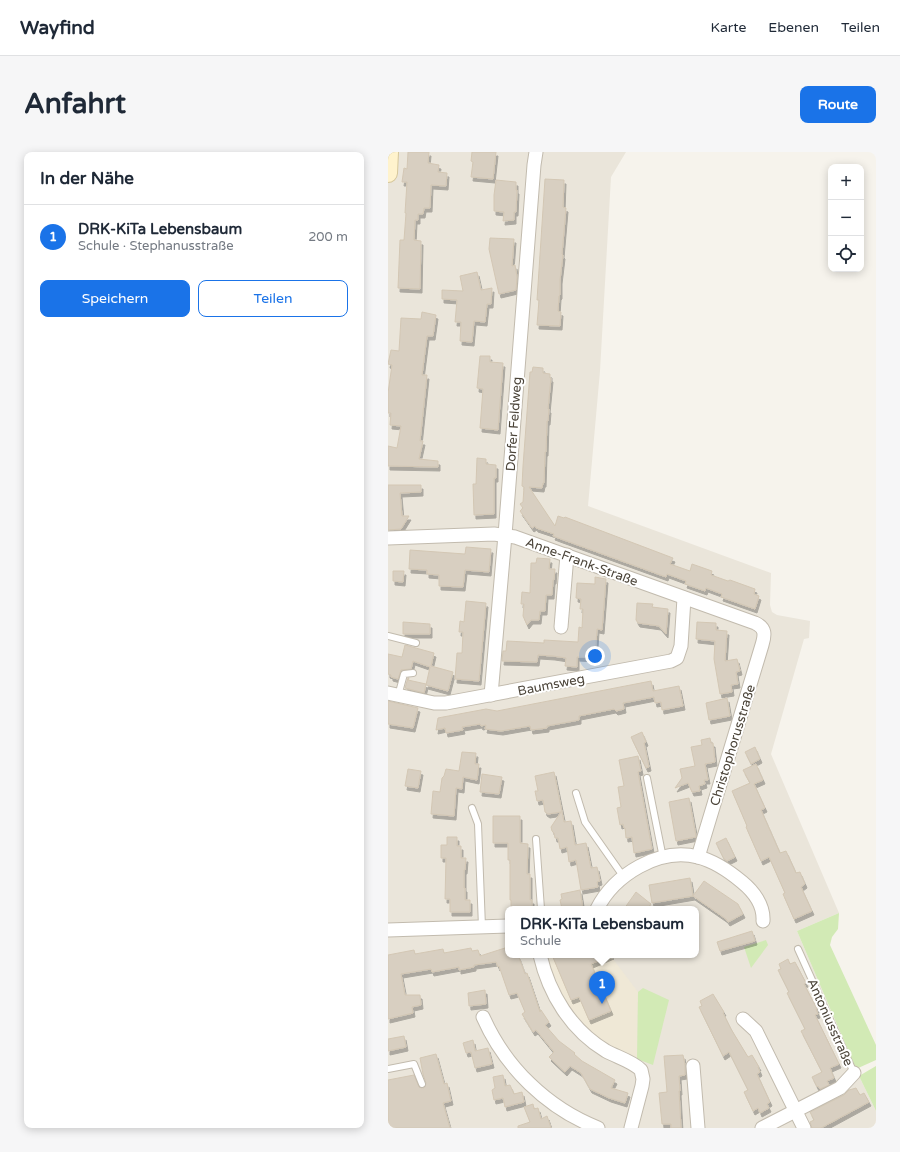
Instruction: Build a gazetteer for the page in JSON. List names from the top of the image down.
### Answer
{
  "streets": {
    "street": [
      "Dorfer Feldweg",
      "Anne-Frank-Straße",
      "Baumsweg",
      "Christophorusstraße",
      "Antoniusstraße"
    ]
  },
  "crossings": [
    ["Dorfer Feldweg", "Anne-Frank-Straße"],
    ["Dorfer Feldweg", "Baumsweg"],
    ["Anne-Frank-Straße", "Baumsweg"],
    ["Anne-Frank-Straße", "Christophorusstraße"]
  ],
  "page": {
    "header": "Wayfind",
    "nav": ["Karte", "Ebenen", "Teilen"],
    "buttons": [
      "Route",
      ["Speichern", "Teilen"]
    ],
    "title": "Anfahrt",
    "heading": "In der Nähe",
    "map_buttons": ["+", "−"],
    "list": [
      {
        "mark": "1",
        "name": "DRK-KiTa Lebensbaum",
        "note": "Schule · Stephanusstraße",
        "value": "200 m"
      }
    ],
    "popup": ["DRK-KiTa Lebensbaum", "Schule"],
    "pins": "1"
  }
}
